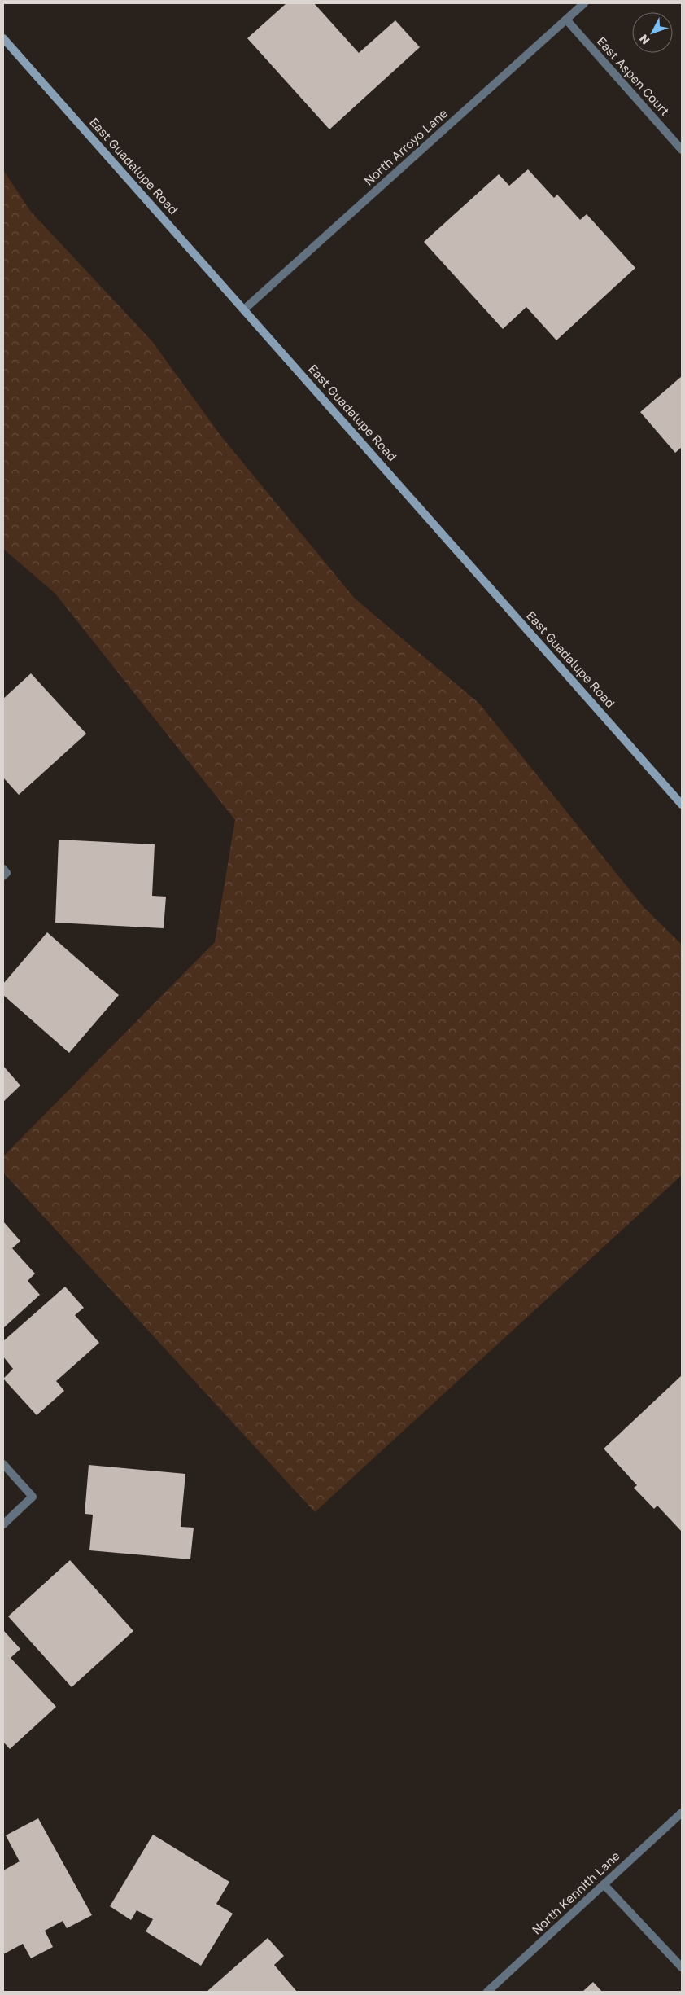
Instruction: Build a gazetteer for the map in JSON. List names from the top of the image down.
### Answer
{
  "streets": {
    "main road": ["East Guadalupe Road"],
    "street": ["East Aspen Court", "North Arroyo Lane", "North Kennith Lane"]
  },
  "crossings": [
    ["East Aspen Court", "North Arroyo Lane"],
    ["North Arroyo Lane", "East Guadalupe Road"]
  ],
  "north": "bottom left"
}
